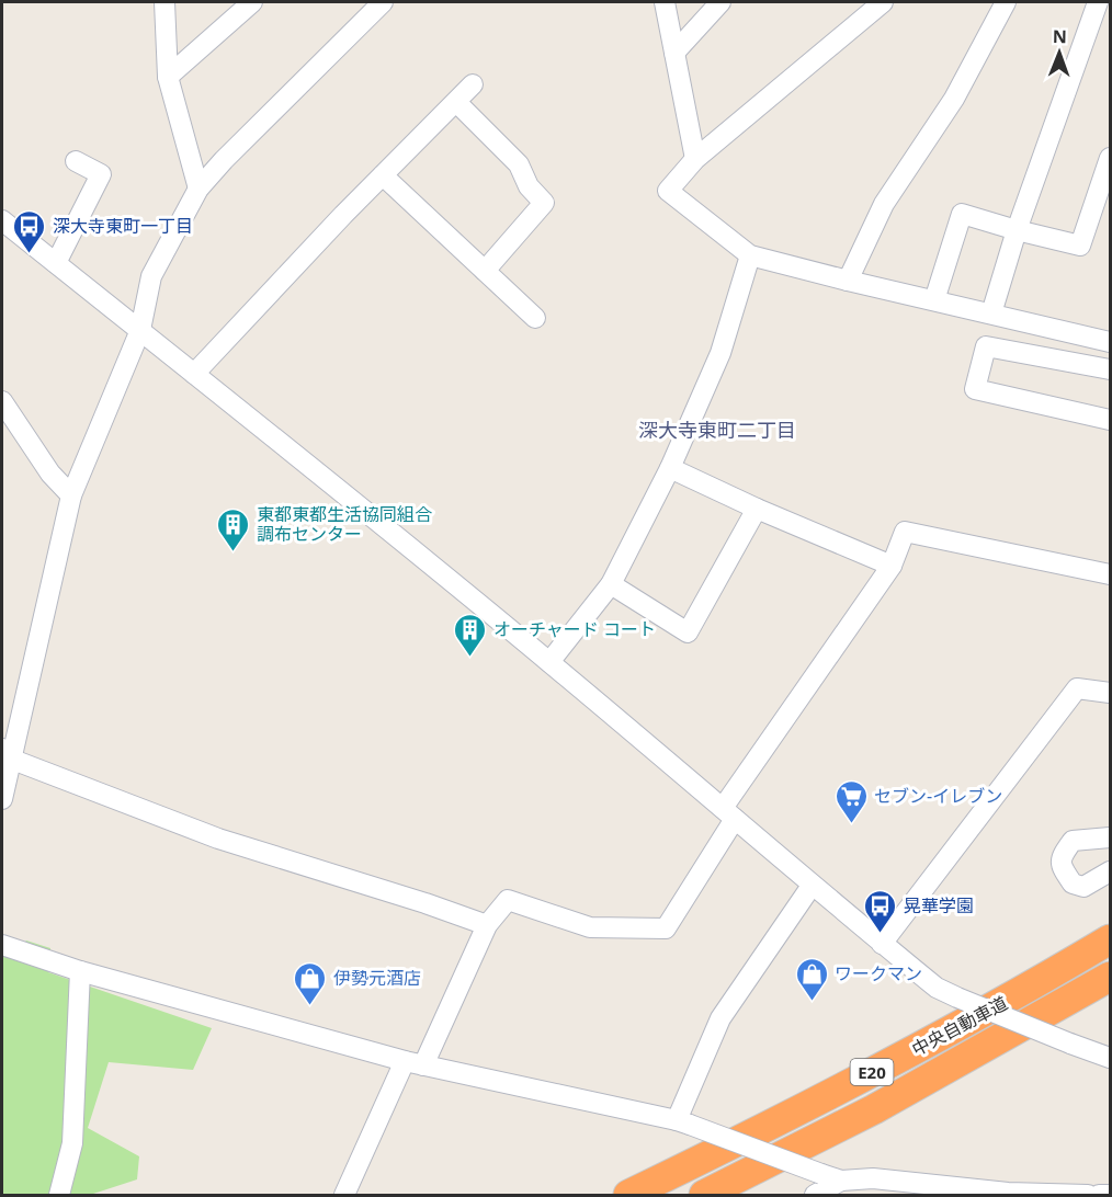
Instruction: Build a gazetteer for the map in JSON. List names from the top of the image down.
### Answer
{
  "streets": {
    "highway": ["中央自動車道", "E20"]
  },
  "districts": ["深大寺東町二丁目"],
  "places": {
    "bus stop": ["深大寺東町一丁目", "晃華学園"],
    "building": ["東都東都生活協同組合 調布センター", "オーチャード コート"],
    "supermarket": ["セブン-イレブン"],
    "shop": ["ワークマン", "伊勢元酒店"]
  },
  "north": "top"
}
